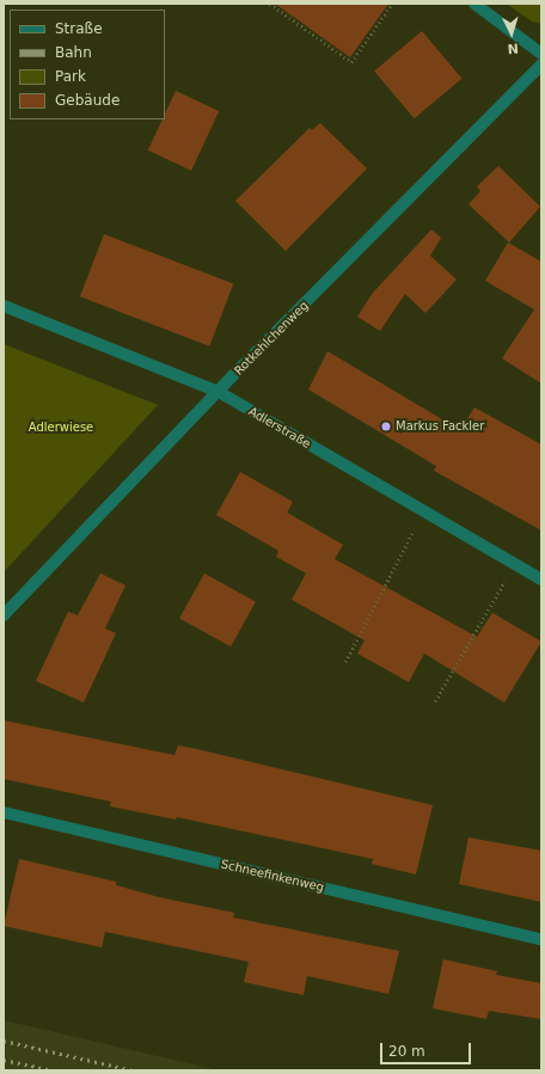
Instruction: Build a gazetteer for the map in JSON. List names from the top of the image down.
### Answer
{
  "streets": {
    "street": ["Rotkehlchenweg", "Adlerstraße", "Schneefinkenweg"]
  },
  "crossings": [
    ["Rotkehlchenweg", "Adlerstraße"]
  ],
  "parks": ["Adlerwiese"],
  "places": ["Markus Fackler"],
  "legend": [
    "Straße",
    "Bahn",
    "Park",
    "Gebäude"
  ],
  "scale_bar": "20 m",
  "north": "bottom"
}
